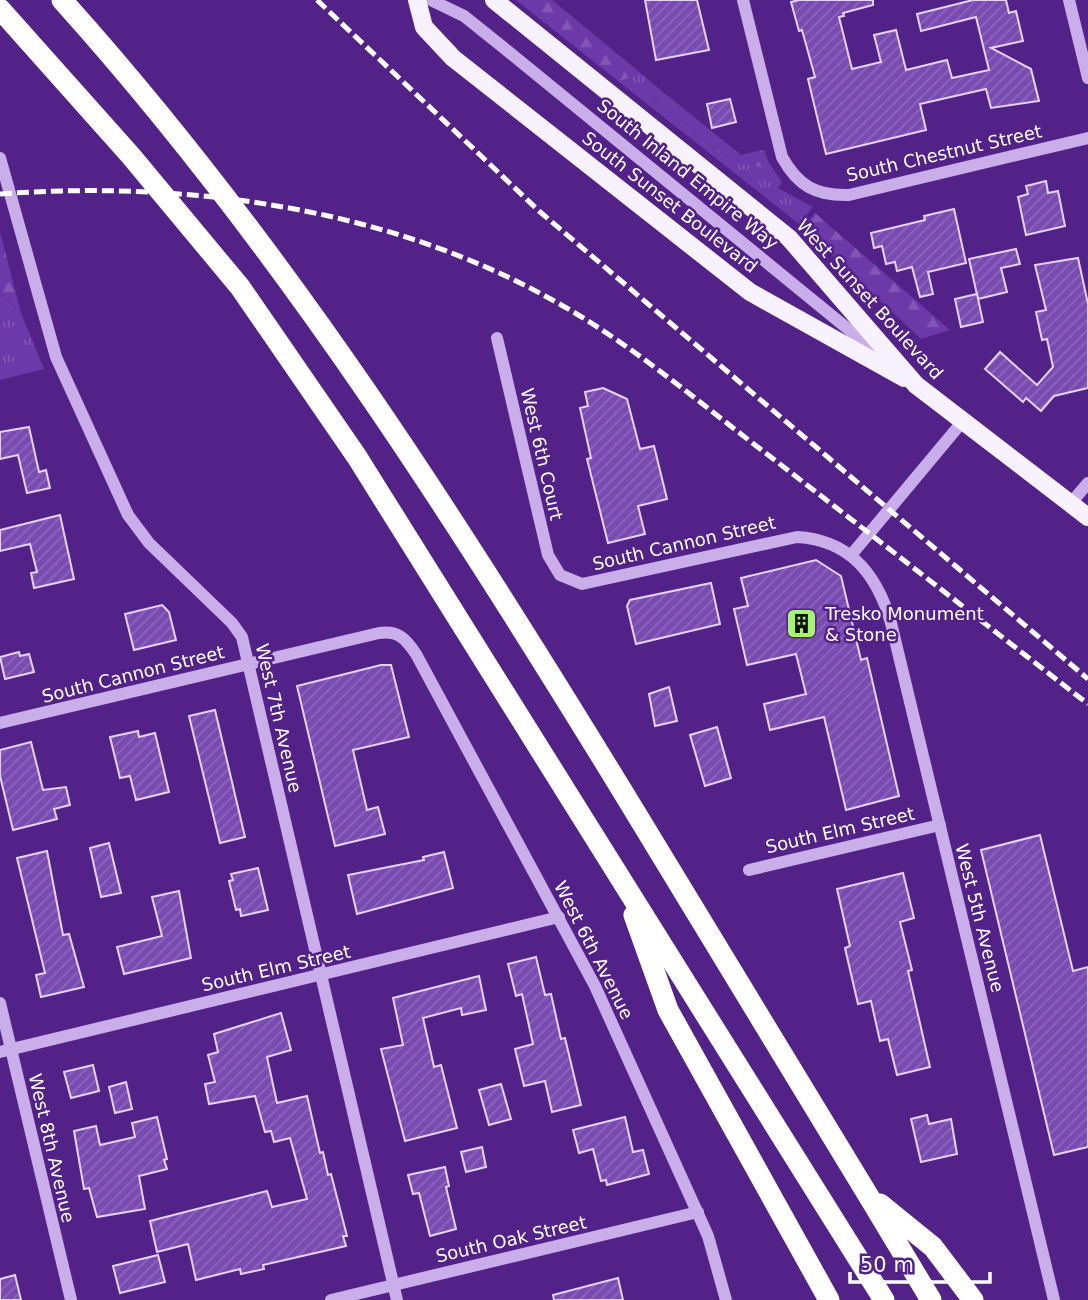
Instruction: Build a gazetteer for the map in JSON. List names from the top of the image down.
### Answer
{
  "streets": {
    "main road": ["South Sunset Boulevard", "West Sunset Boulevard"],
    "street": [
      "South Chestnut Street",
      "South Inland Empire Way",
      "West 6th Court",
      "South Cannon Street",
      "West 7th Avenue",
      "South Elm Street",
      "West 5th Avenue",
      "West 6th Avenue",
      "West 8th Avenue",
      "South Oak Street"
    ]
  },
  "crossings": [
    ["South Inland Empire Way", "South Sunset Boulevard"],
    ["South Inland Empire Way", "West Sunset Boulevard"],
    ["South Sunset Boulevard", "West Sunset Boulevard"],
    ["West 6th Court", "South Cannon Street"],
    ["South Cannon Street", "West 7th Avenue"],
    ["South Cannon Street", "West 5th Avenue"],
    ["South Cannon Street", "West 6th Avenue"],
    ["West 7th Avenue", "South Elm Street"],
    ["West 7th Avenue", "South Oak Street"],
    ["South Elm Street", "West 5th Avenue"],
    ["South Elm Street", "West 6th Avenue"],
    ["South Elm Street", "West 8th Avenue"],
    ["West 6th Avenue", "South Oak Street"]
  ],
  "places": {
    "building": ["Tresko Monument & Stone"]
  },
  "scale_bar": "50 m"
}
